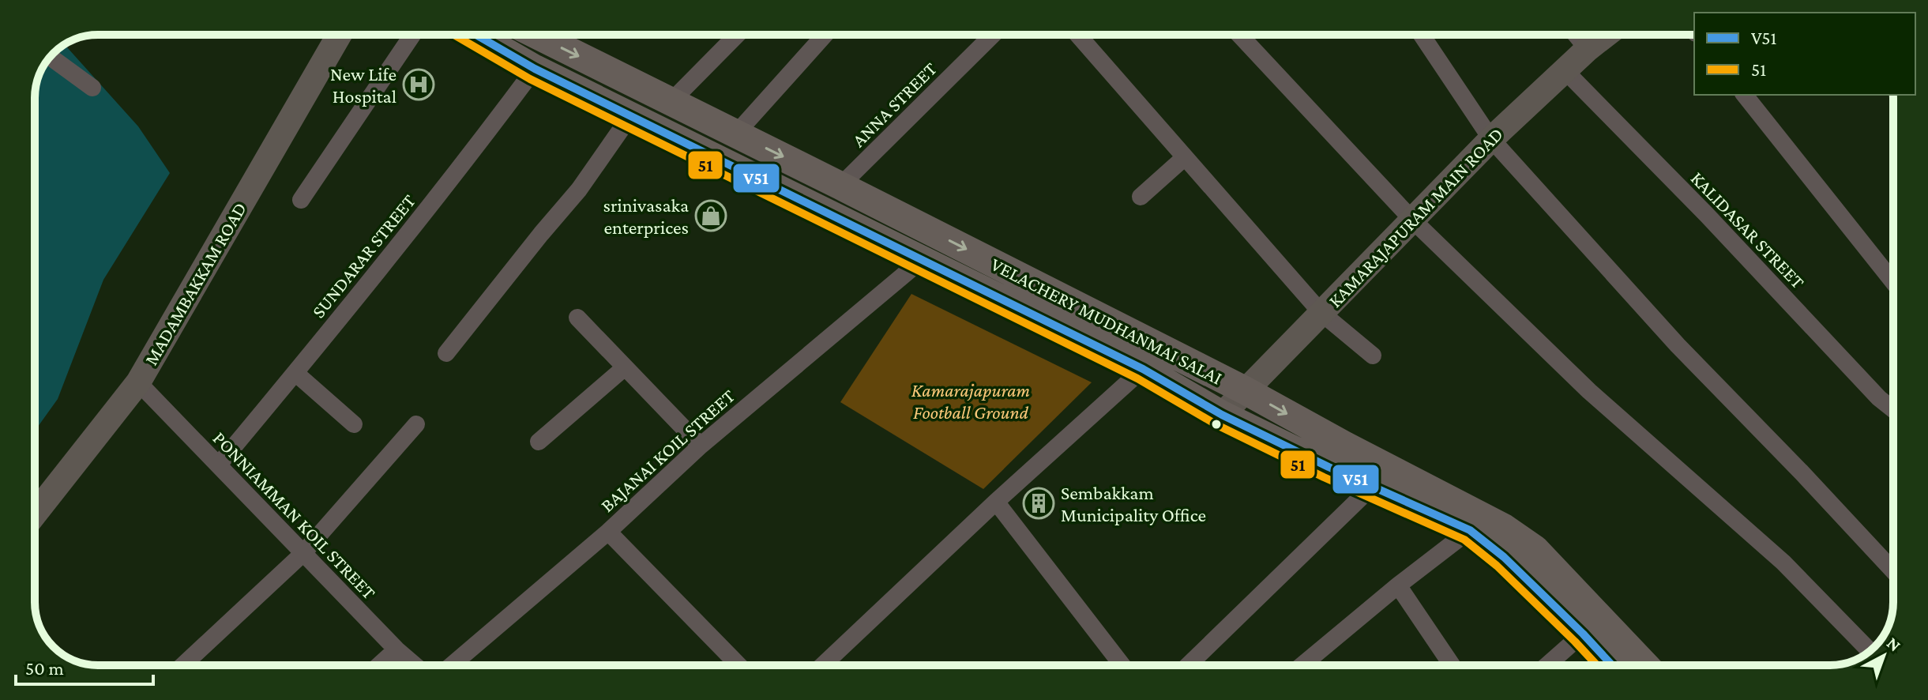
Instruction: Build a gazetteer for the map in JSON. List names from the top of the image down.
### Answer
{
  "streets": {
    "main road": ["VELACHERY MUDHANMAI SALAI"],
    "street": [
      "ANNA STREET",
      "KAMARAJAPURAM MAIN ROAD",
      "KALIDASAR STREET",
      "SUNDARAR STREET",
      "MADAMBAKKAM ROAD",
      "BAJANAI KOIL STREET",
      "PONNIAMMAN KOIL STREET"
    ]
  },
  "crossings": [
    ["ANNA STREET", "VELACHERY MUDHANMAI SALAI"],
    ["KAMARAJAPURAM MAIN ROAD", "KALIDASAR STREET"],
    ["KAMARAJAPURAM MAIN ROAD", "VELACHERY MUDHANMAI SALAI"],
    ["SUNDARAR STREET", "VELACHERY MUDHANMAI SALAI"],
    ["SUNDARAR STREET", "PONNIAMMAN KOIL STREET"],
    ["MADAMBAKKAM ROAD", "PONNIAMMAN KOIL STREET"],
    ["VELACHERY MUDHANMAI SALAI", "BAJANAI KOIL STREET"]
  ],
  "parks": ["Kamarajapuram Football Ground"],
  "places": {
    "hospital": ["New Life Hospital"],
    "shop": ["srinivasaka enterprices"],
    "building": ["Sembakkam Municipality Office"]
  },
  "lines": ["transit line V51", "transit line 51"],
  "legend": ["V51", "51"],
  "scale_bar": "50 m",
  "north": "top right"
}
